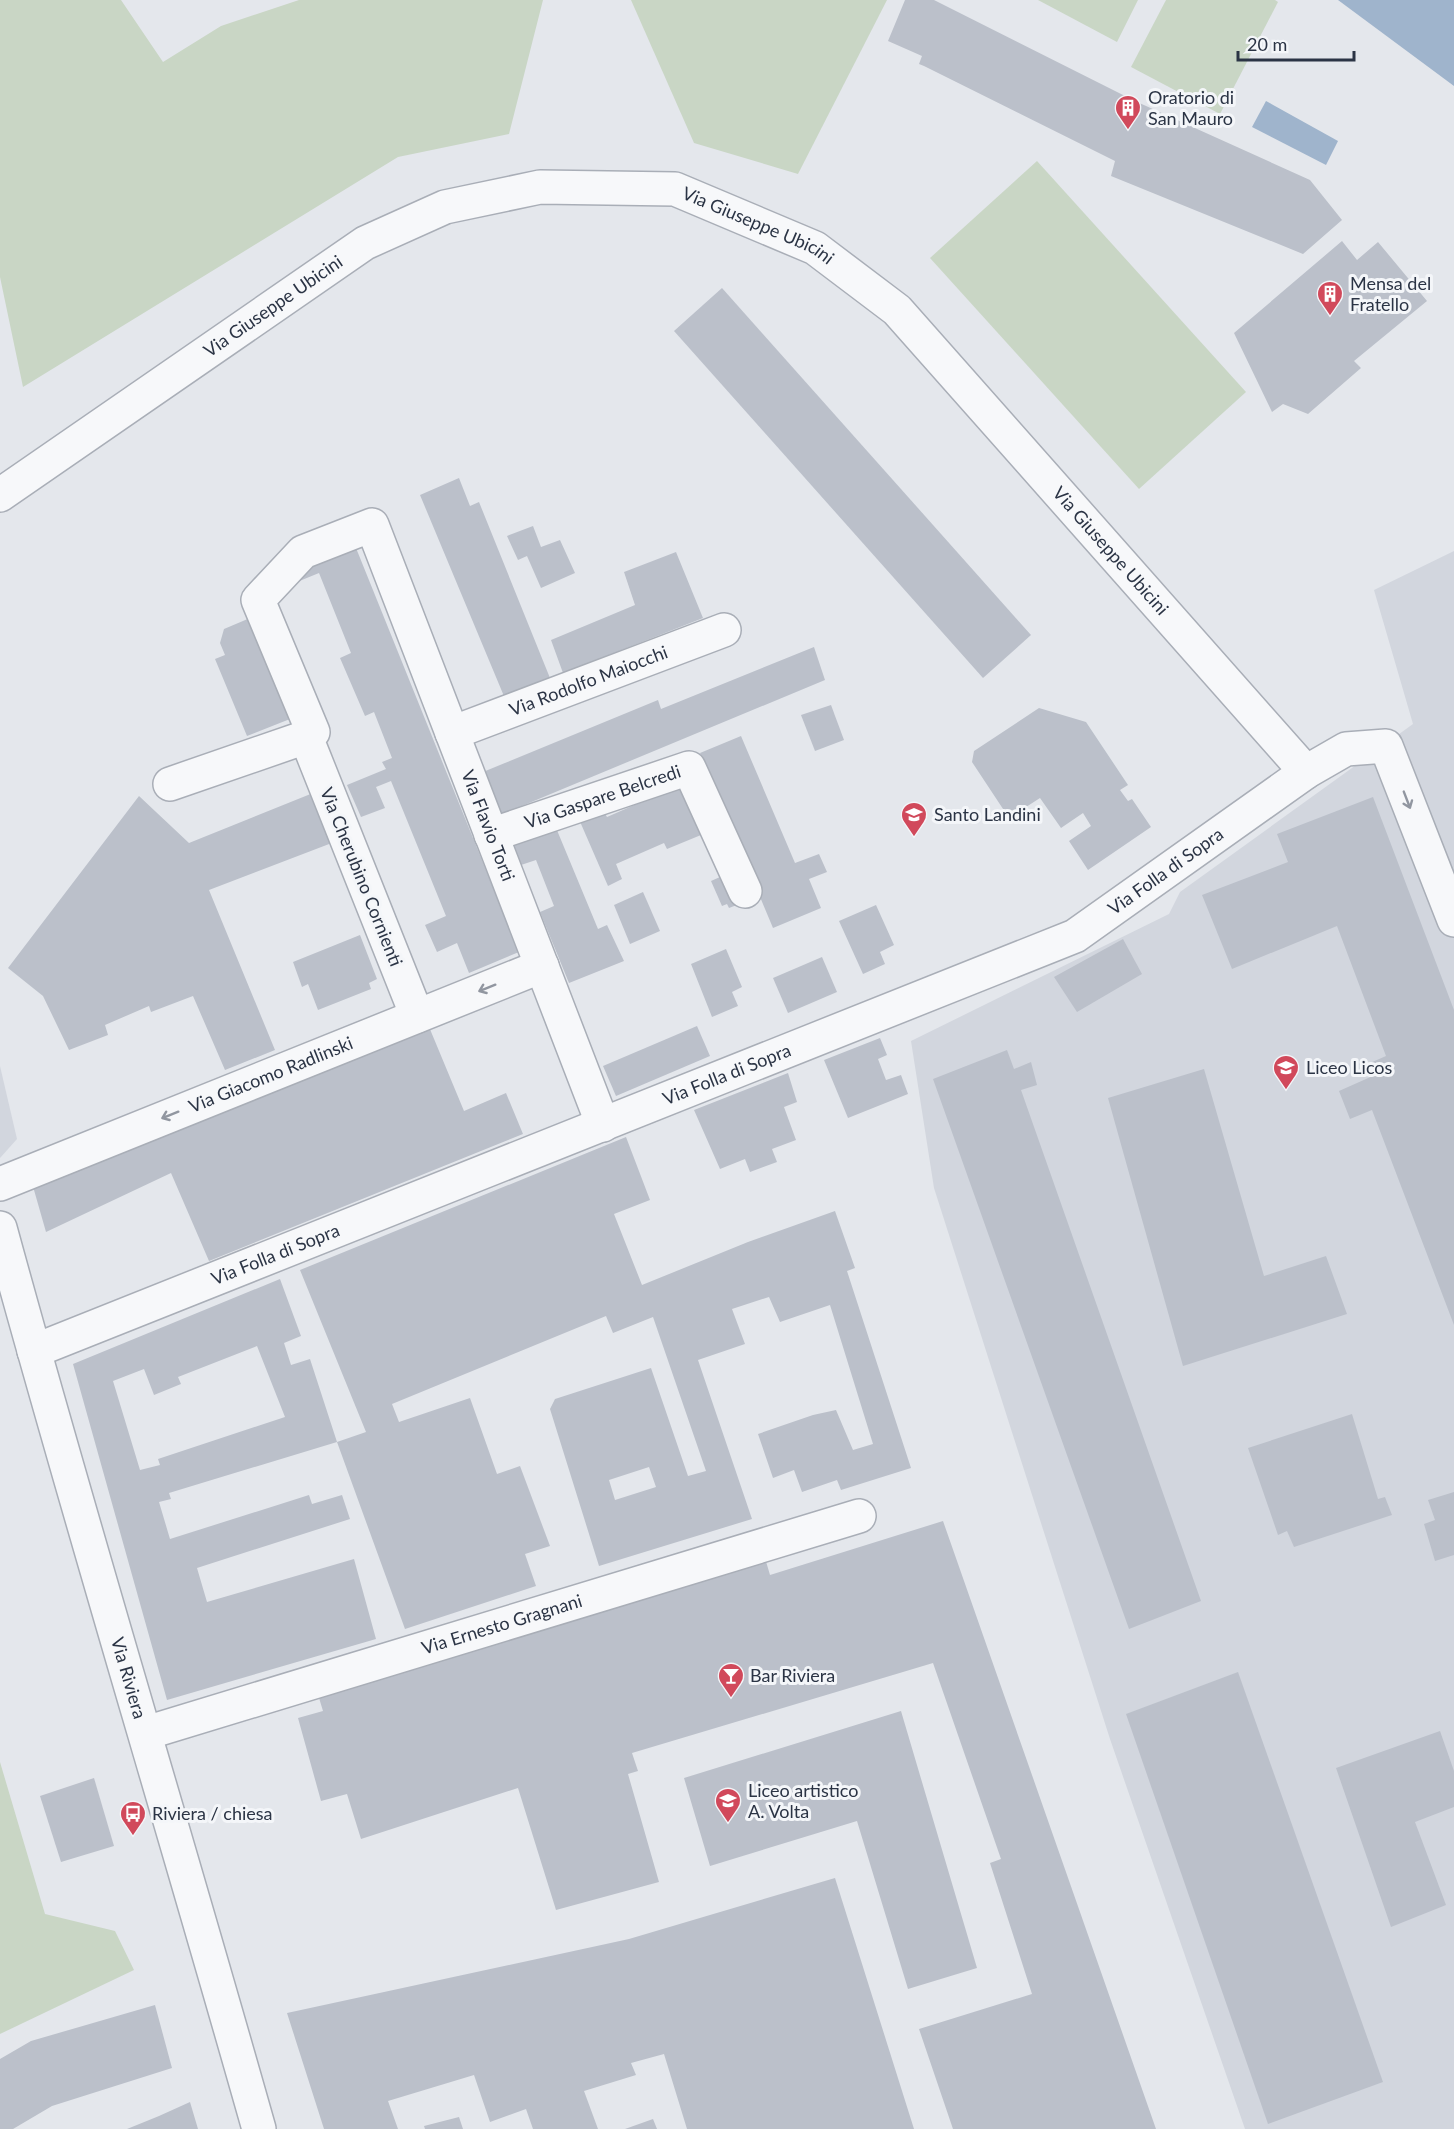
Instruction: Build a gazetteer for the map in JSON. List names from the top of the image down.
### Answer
{
  "streets": {
    "street": [
      "Via Giuseppe Ubicini",
      "Via Rodolfo Maiocchi",
      "Via Gaspare Belcredi",
      "Via Flavio Torti",
      "Via Folla di Sopra",
      "Via Cherubino Cornienti",
      "Via Giacomo Radlinski",
      "Via Ernesto Gragnani",
      "Via Riviera"
    ]
  },
  "crossings": [
    ["Via Giuseppe Ubicini", "Via Folla di Sopra"],
    ["Via Rodolfo Maiocchi", "Via Flavio Torti"],
    ["Via Gaspare Belcredi", "Via Flavio Torti"],
    ["Via Flavio Torti", "Via Folla di Sopra"],
    ["Via Flavio Torti", "Via Cherubino Cornienti"],
    ["Via Flavio Torti", "Via Giacomo Radlinski"],
    ["Via Folla di Sopra", "Via Riviera"],
    ["Via Cherubino Cornienti", "Via Giacomo Radlinski"],
    ["Via Ernesto Gragnani", "Via Riviera"]
  ],
  "one_way": ["Via Giacomo Radlinski"],
  "places": {
    "building": ["Oratorio di San Mauro", "Mensa del Fratello"],
    "school or university": ["Santo Landini", "Liceo Licos", "Liceo artistico A. Volta"],
    "bar": ["Bar Riviera"],
    "bus stop": ["Riviera / chiesa"]
  },
  "scale_bar": "20 m"
}
